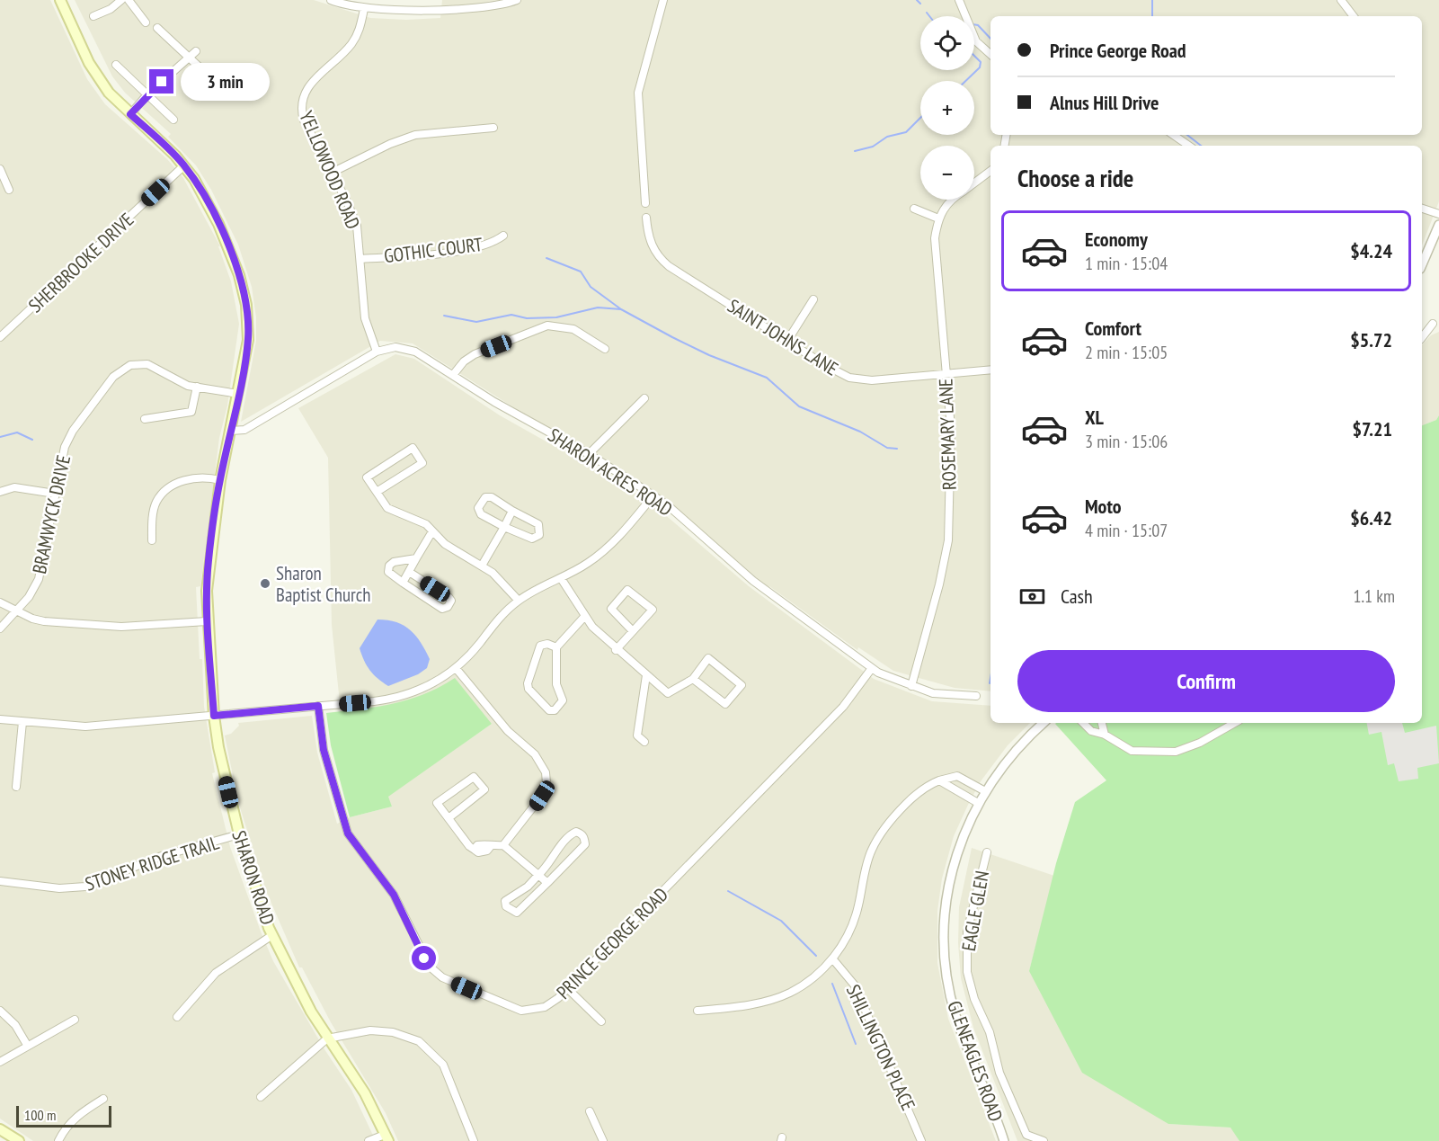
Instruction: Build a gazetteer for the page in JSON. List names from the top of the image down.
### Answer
{
  "streets": {
    "main road": ["SHARON ROAD"],
    "street": [
      "YELLOWOOD ROAD",
      "GOTHIC COURT",
      "SHERBROOKE DRIVE",
      "SAINT JOHNS LANE",
      "ROSEMARY LANE",
      "SHARON ACRES ROAD",
      "BRAMWYCK DRIVE",
      "STONEY RIDGE TRAIL",
      "EAGLE GLEN",
      "PRINCE GEORGE ROAD",
      "SHILLINGTON PLACE",
      "GLENEAGLES ROAD"
    ]
  },
  "crossings": [
    ["YELLOWOOD ROAD", "GOTHIC COURT"],
    ["YELLOWOOD ROAD", "SHARON ACRES ROAD"],
    ["SHERBROOKE DRIVE", "SHARON ROAD"],
    ["SAINT JOHNS LANE", "ROSEMARY LANE"],
    ["ROSEMARY LANE", "SHARON ACRES ROAD"],
    ["SHARON ACRES ROAD", "SHARON ROAD"],
    ["SHARON ACRES ROAD", "PRINCE GEORGE ROAD"],
    ["BRAMWYCK DRIVE", "SHARON ROAD"],
    ["STONEY RIDGE TRAIL", "SHARON ROAD"]
  ],
  "places": ["Sharon Baptist Church"],
  "scale_bar": "100 m",
  "page": {
    "map_buttons": ["+", "−"],
    "banner": ["Prince George Road", "Alnus Hill Drive"],
    "bubble": "3 min",
    "heading": "Choose a ride",
    "list": [
      {
        "name": "Economy",
        "note": "1 min · 15:04",
        "value": "$4.24"
      },
      {
        "name": "Comfort",
        "note": "2 min · 15:05",
        "value": "$5.72"
      },
      {
        "name": "XL",
        "note": "3 min · 15:06",
        "value": "$7.21"
      },
      {
        "name": "Moto",
        "note": "4 min · 15:07",
        "value": "$6.42"
      }
    ],
    "pay": ["Cash", "1.1 km"],
    "buttons": "Confirm",
    "scale": "100 m"
  }
}
